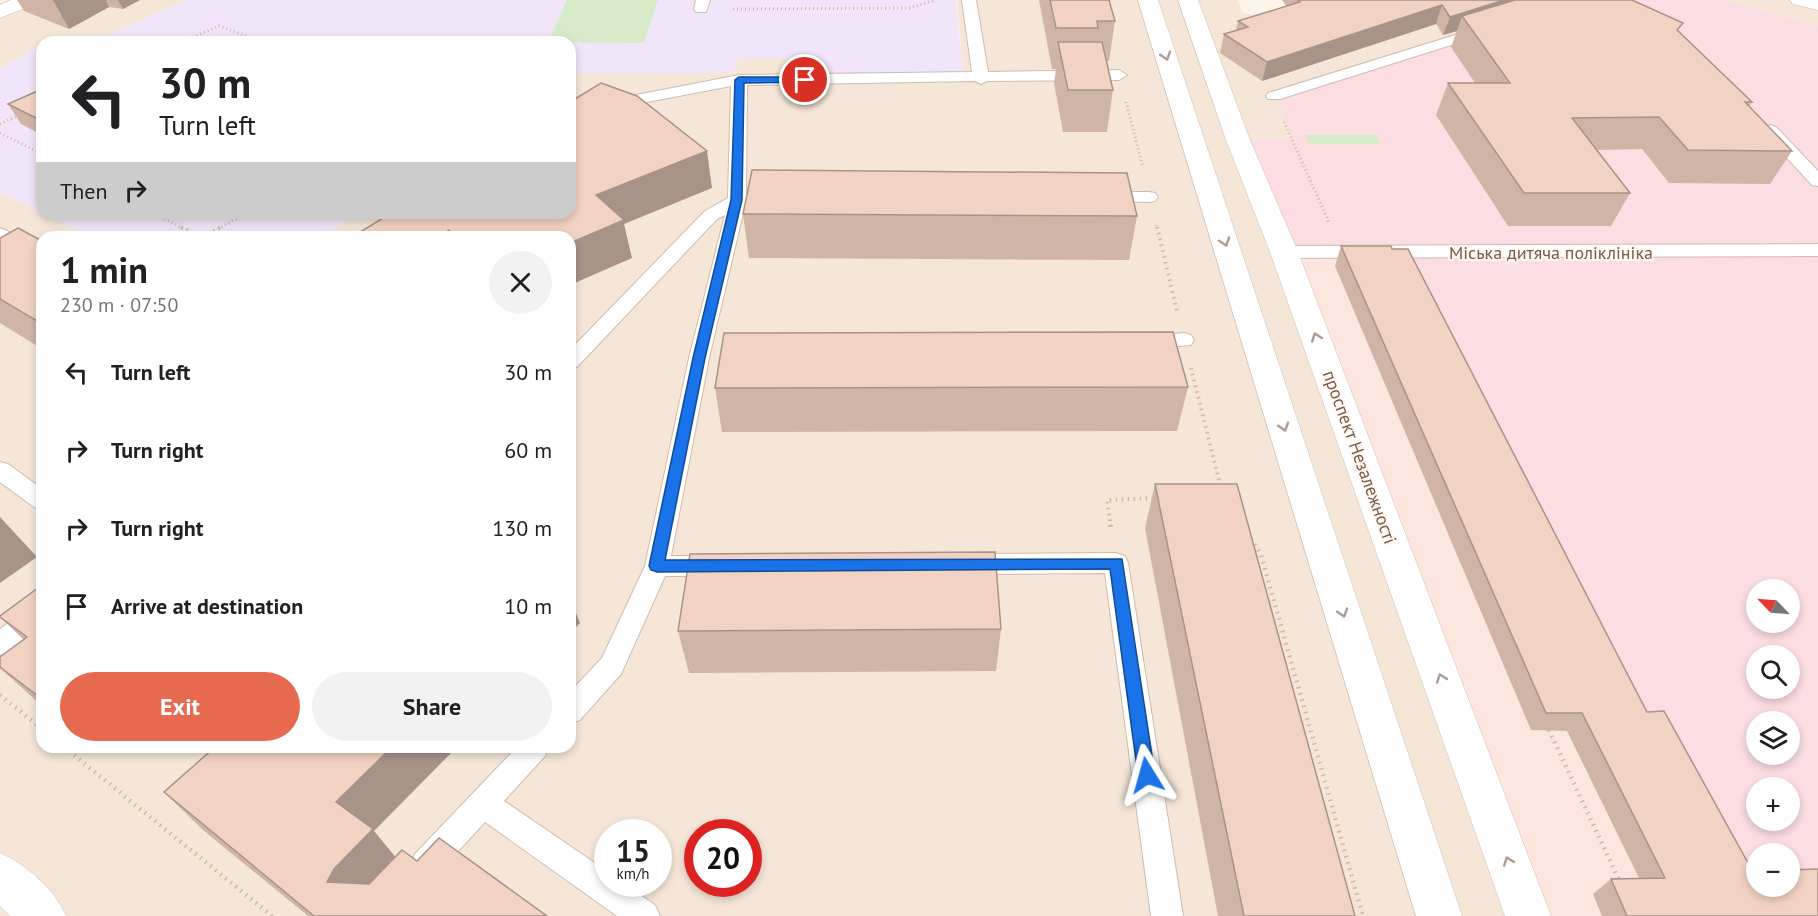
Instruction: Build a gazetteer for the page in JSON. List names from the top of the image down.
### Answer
{
  "streets": {
    "main road": ["проспект Незалежності"],
    "lane": ["Міська дитяча поліклініка"]
  },
  "crossings": [
    ["Міська дитяча поліклініка", "проспект Незалежності"]
  ],
  "north": "top left",
  "page": {
    "turn": ["30 m", "Turn left"],
    "then": "Then",
    "heading": ["1 min", "230 m · 07:50"],
    "list": [
      {
        "name": "Turn left",
        "value": "30 m"
      },
      {
        "name": "Turn right",
        "value": "60 m"
      },
      {
        "name": "Turn right",
        "value": "130 m"
      },
      {
        "name": "Arrive at destination",
        "value": "10 m"
      }
    ],
    "map_buttons": ["+", "−"],
    "buttons": ["Exit", "Share"],
    "speed": "15 km/h",
    "limit": "20"
  }
}
